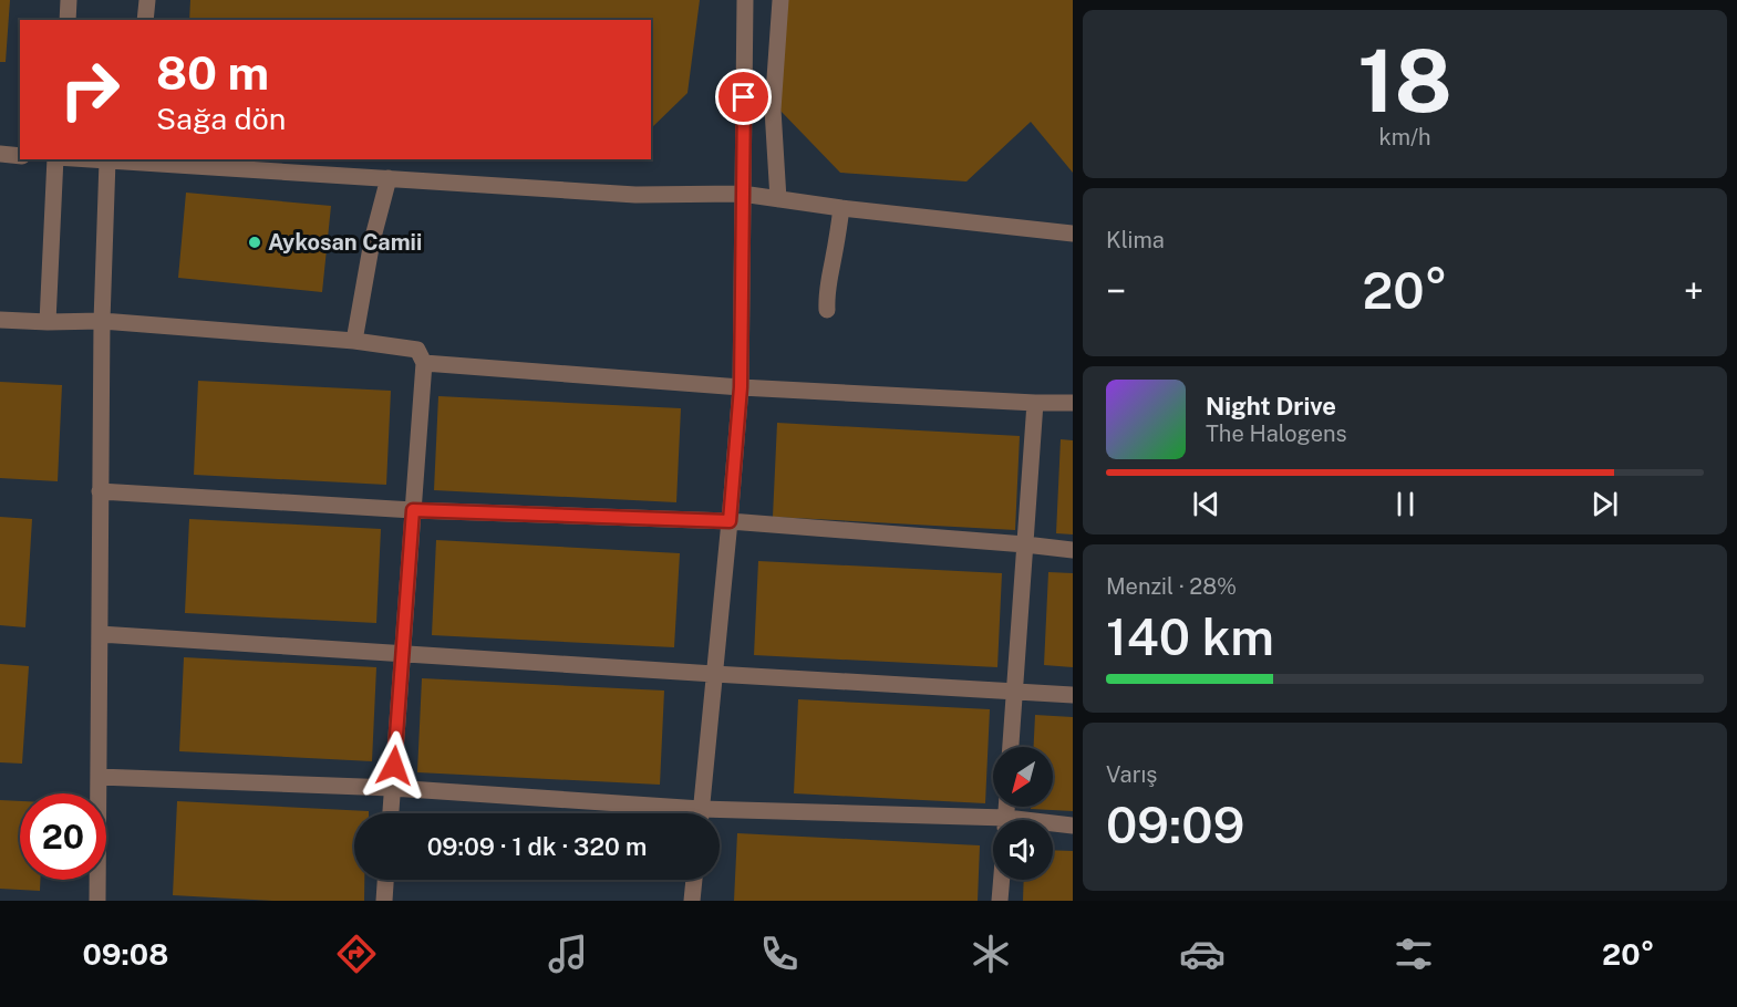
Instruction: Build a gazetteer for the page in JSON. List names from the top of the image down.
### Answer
{
  "places": ["Aykosan Camii"],
  "north": "bottom left",
  "page": {
    "tile": [
      ["18", "km/h"],
      "Klima",
      ["Menzil · 28%", "140 km"],
      ["Varış", "09:09"]
    ],
    "turn": ["80 m", "Sağa dön"],
    "heat": ["−", "20°", "+"],
    "song": ["Night Drive", "The Halogens"],
    "limit": "20",
    "trip": "09:09 · 1 dk · 320 m",
    "tabs": ["09:08", "20°"]
  }
}
